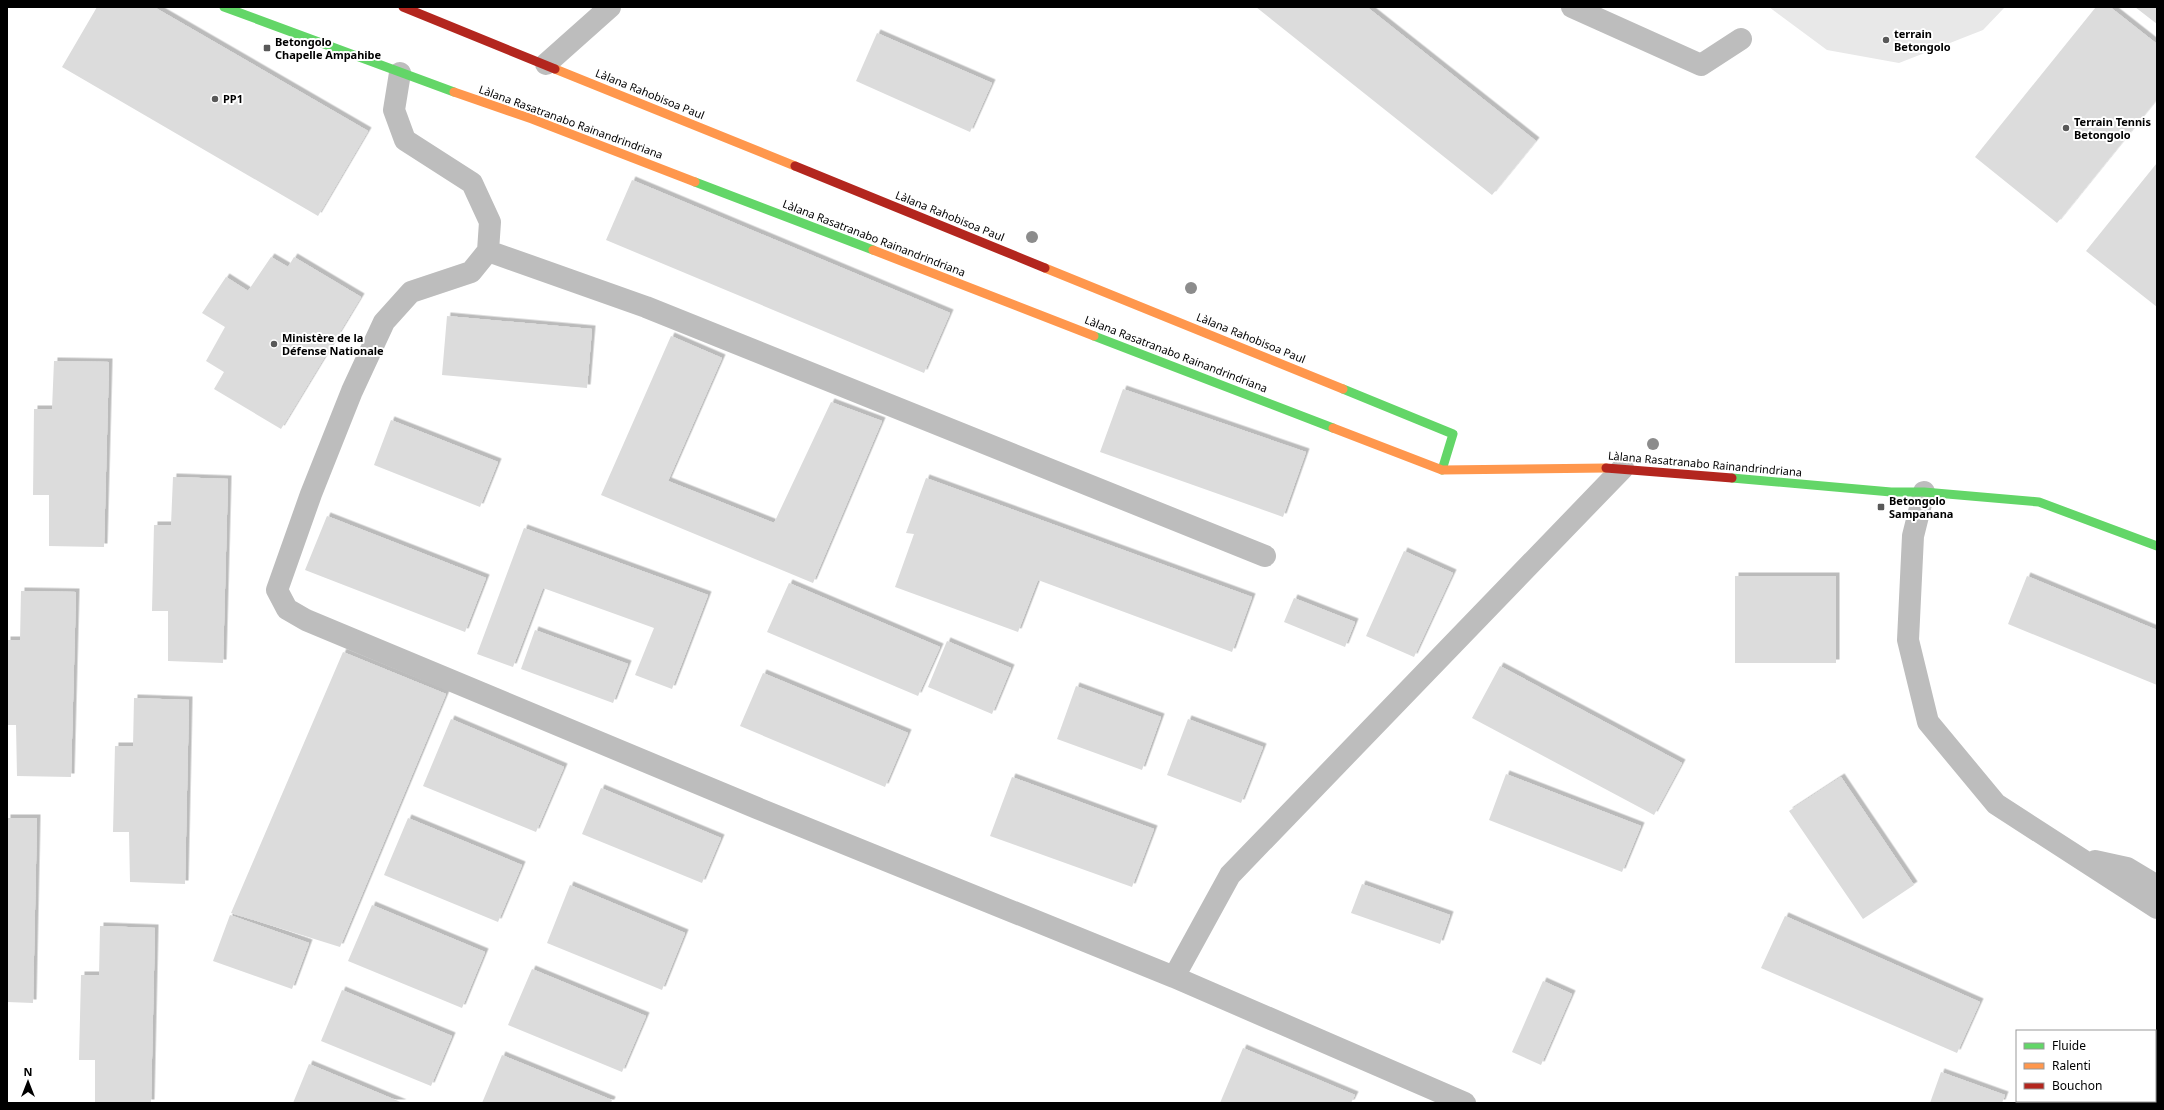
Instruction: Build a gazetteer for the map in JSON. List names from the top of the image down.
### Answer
{
  "streets": {
    "street": ["Làlana Rahobisoa Paul", "Làlana Rasatranabo Rainandrindriana"]
  },
  "crossings": [
    ["Làlana Rahobisoa Paul", "Làlana Rasatranabo Rainandrindriana"]
  ],
  "places": {
    "other": [
      "terrain Betongolo",
      "PP1",
      "Terrain Tennis Betongolo",
      "Ministère de la Défense Nationale"
    ],
    "transit": ["Betongolo Chapelle Ampahibe", "Betongolo Sampanana"]
  },
  "legend": ["Fluide", "Ralenti", "Bouchon"],
  "north": "top"
}
